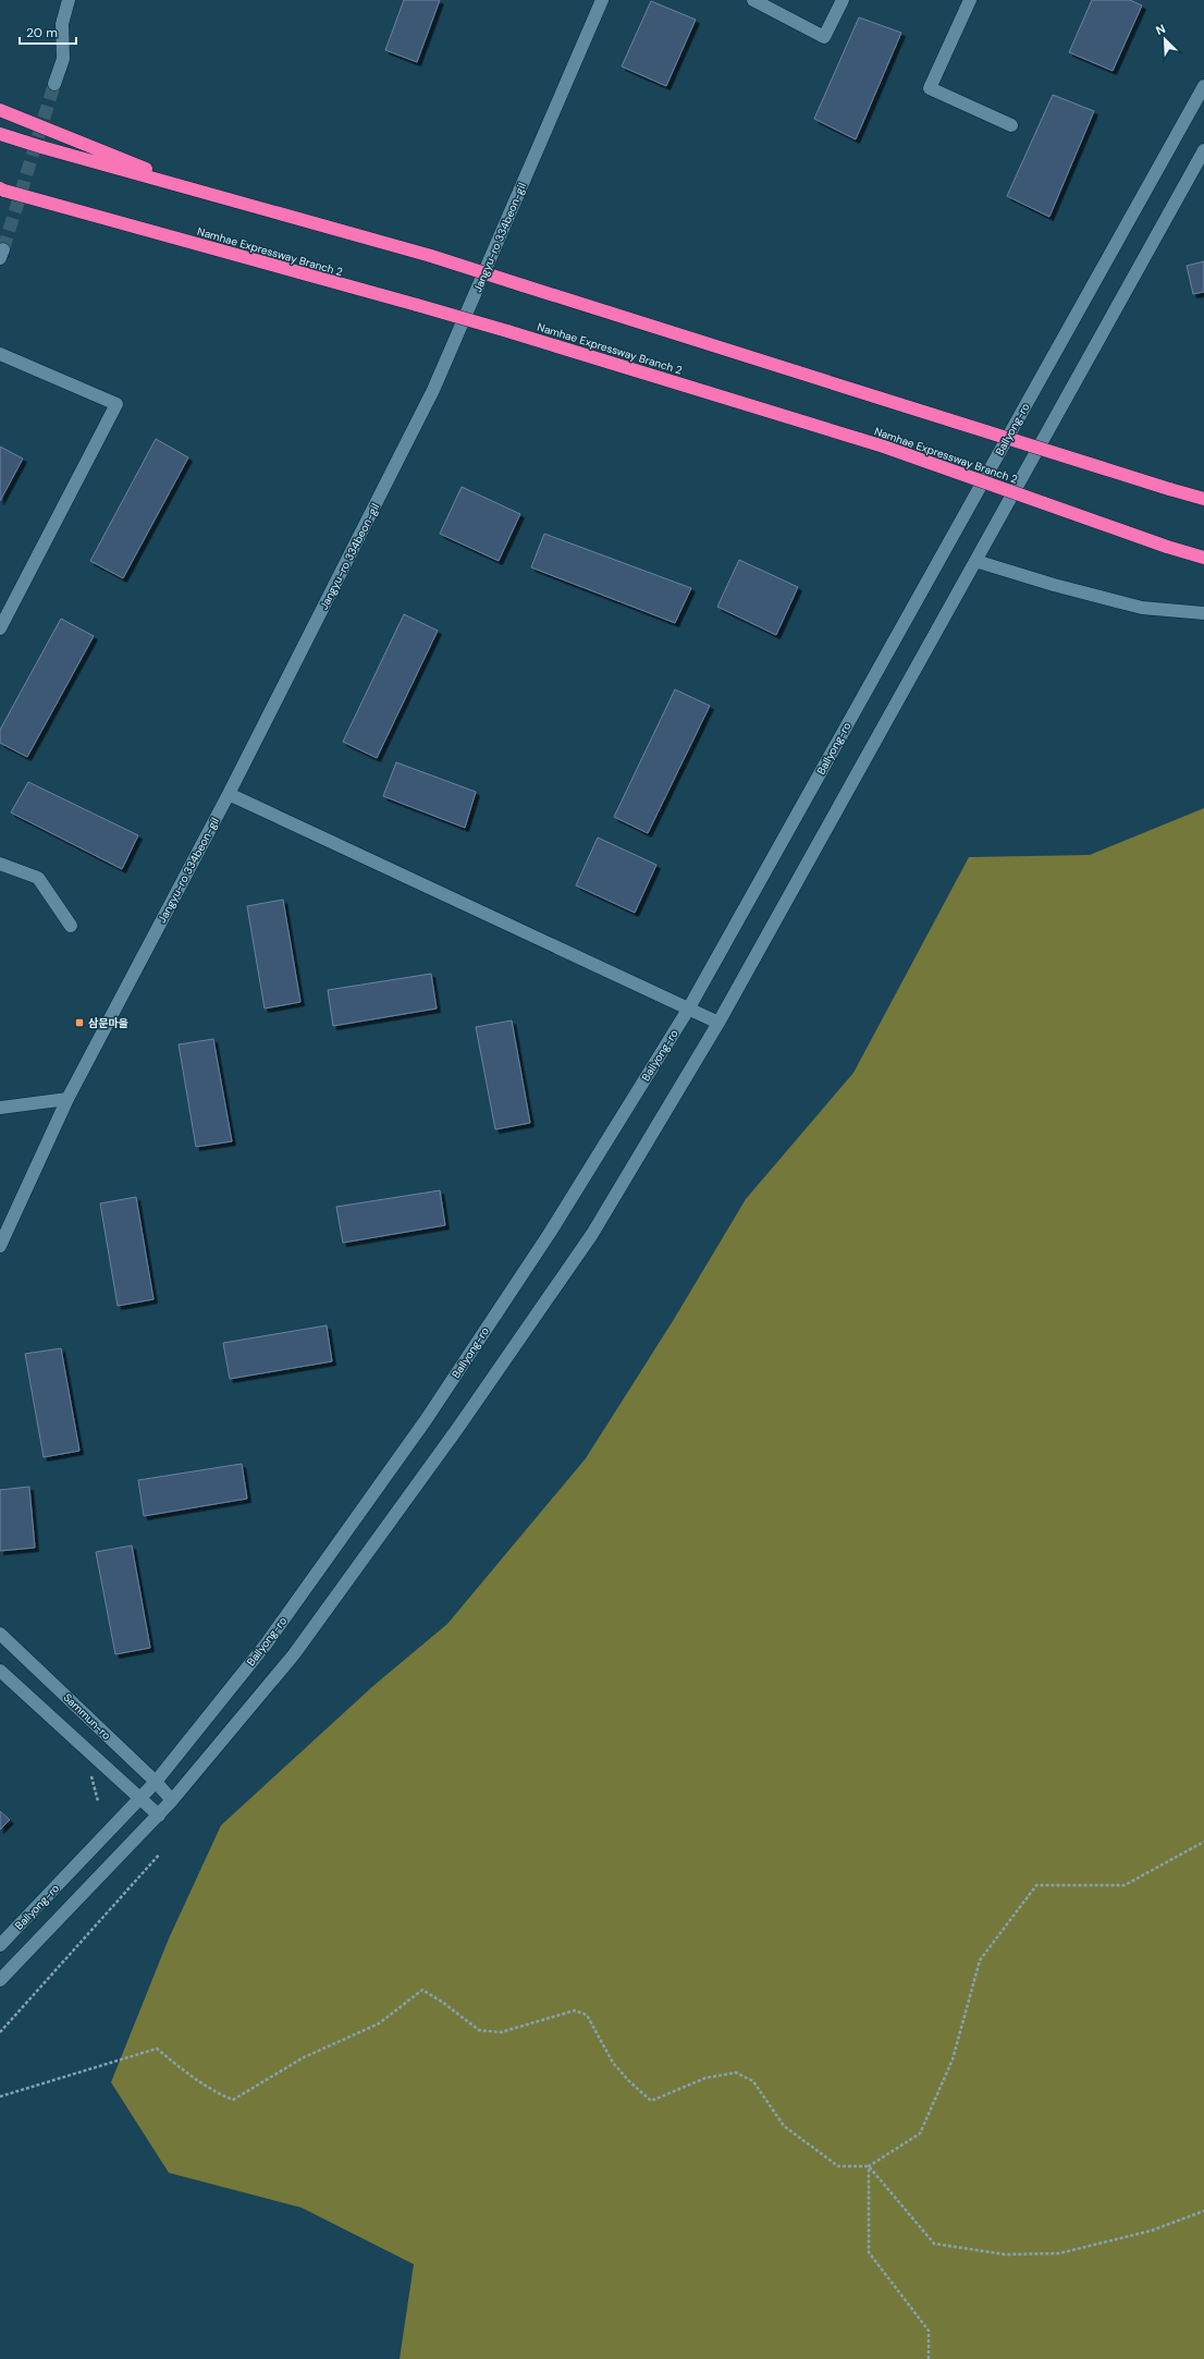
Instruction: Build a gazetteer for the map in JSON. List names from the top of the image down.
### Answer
{
  "streets": {
    "highway": ["Namhae Expressway Branch 2"],
    "street": ["Jangyu-ro 334beon-gil", "Ballyong-ro", "Sammun-ro"]
  },
  "crossings": [
    ["Ballyong-ro", "Sammun-ro"]
  ],
  "places": {
    "transit": ["삼문마을"]
  },
  "scale_bar": "20 m",
  "north": "top left"
}
